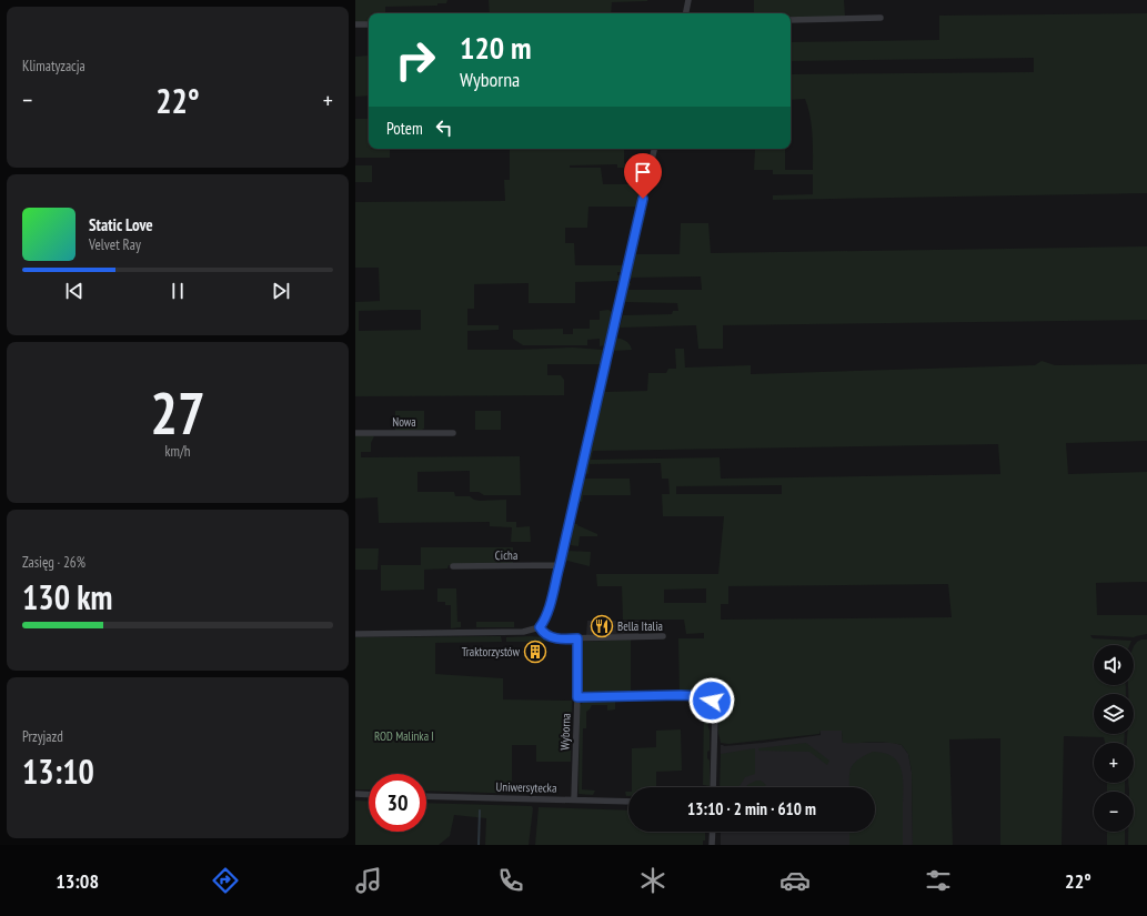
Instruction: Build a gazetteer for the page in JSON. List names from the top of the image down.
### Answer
{
  "streets": {
    "street": [
      "Nowa",
      "Cicha",
      "Wyborna",
      "Uniwersytecka"
    ]
  },
  "crossings": [
    ["Wyborna", "Uniwersytecka"]
  ],
  "parks": ["ROD Malinka I"],
  "places": {
    "restaurant": ["Bella Italia"],
    "building": ["Traktorzystów"]
  },
  "page": {
    "tile": [
      "Klimatyzacja",
      ["27", "km/h"],
      ["Zasięg · 26%", "130 km"],
      ["Przyjazd", "13:10"]
    ],
    "turn": ["120 m", "Wyborna"],
    "heat": ["−", "22°", "+"],
    "then": "Potem",
    "song": ["Static Love", "Velvet Ray"],
    "map_buttons": ["+", "−"],
    "limit": "30",
    "trip": "13:10 · 2 min · 610 m",
    "tabs": ["13:08", "22°"]
  }
}
